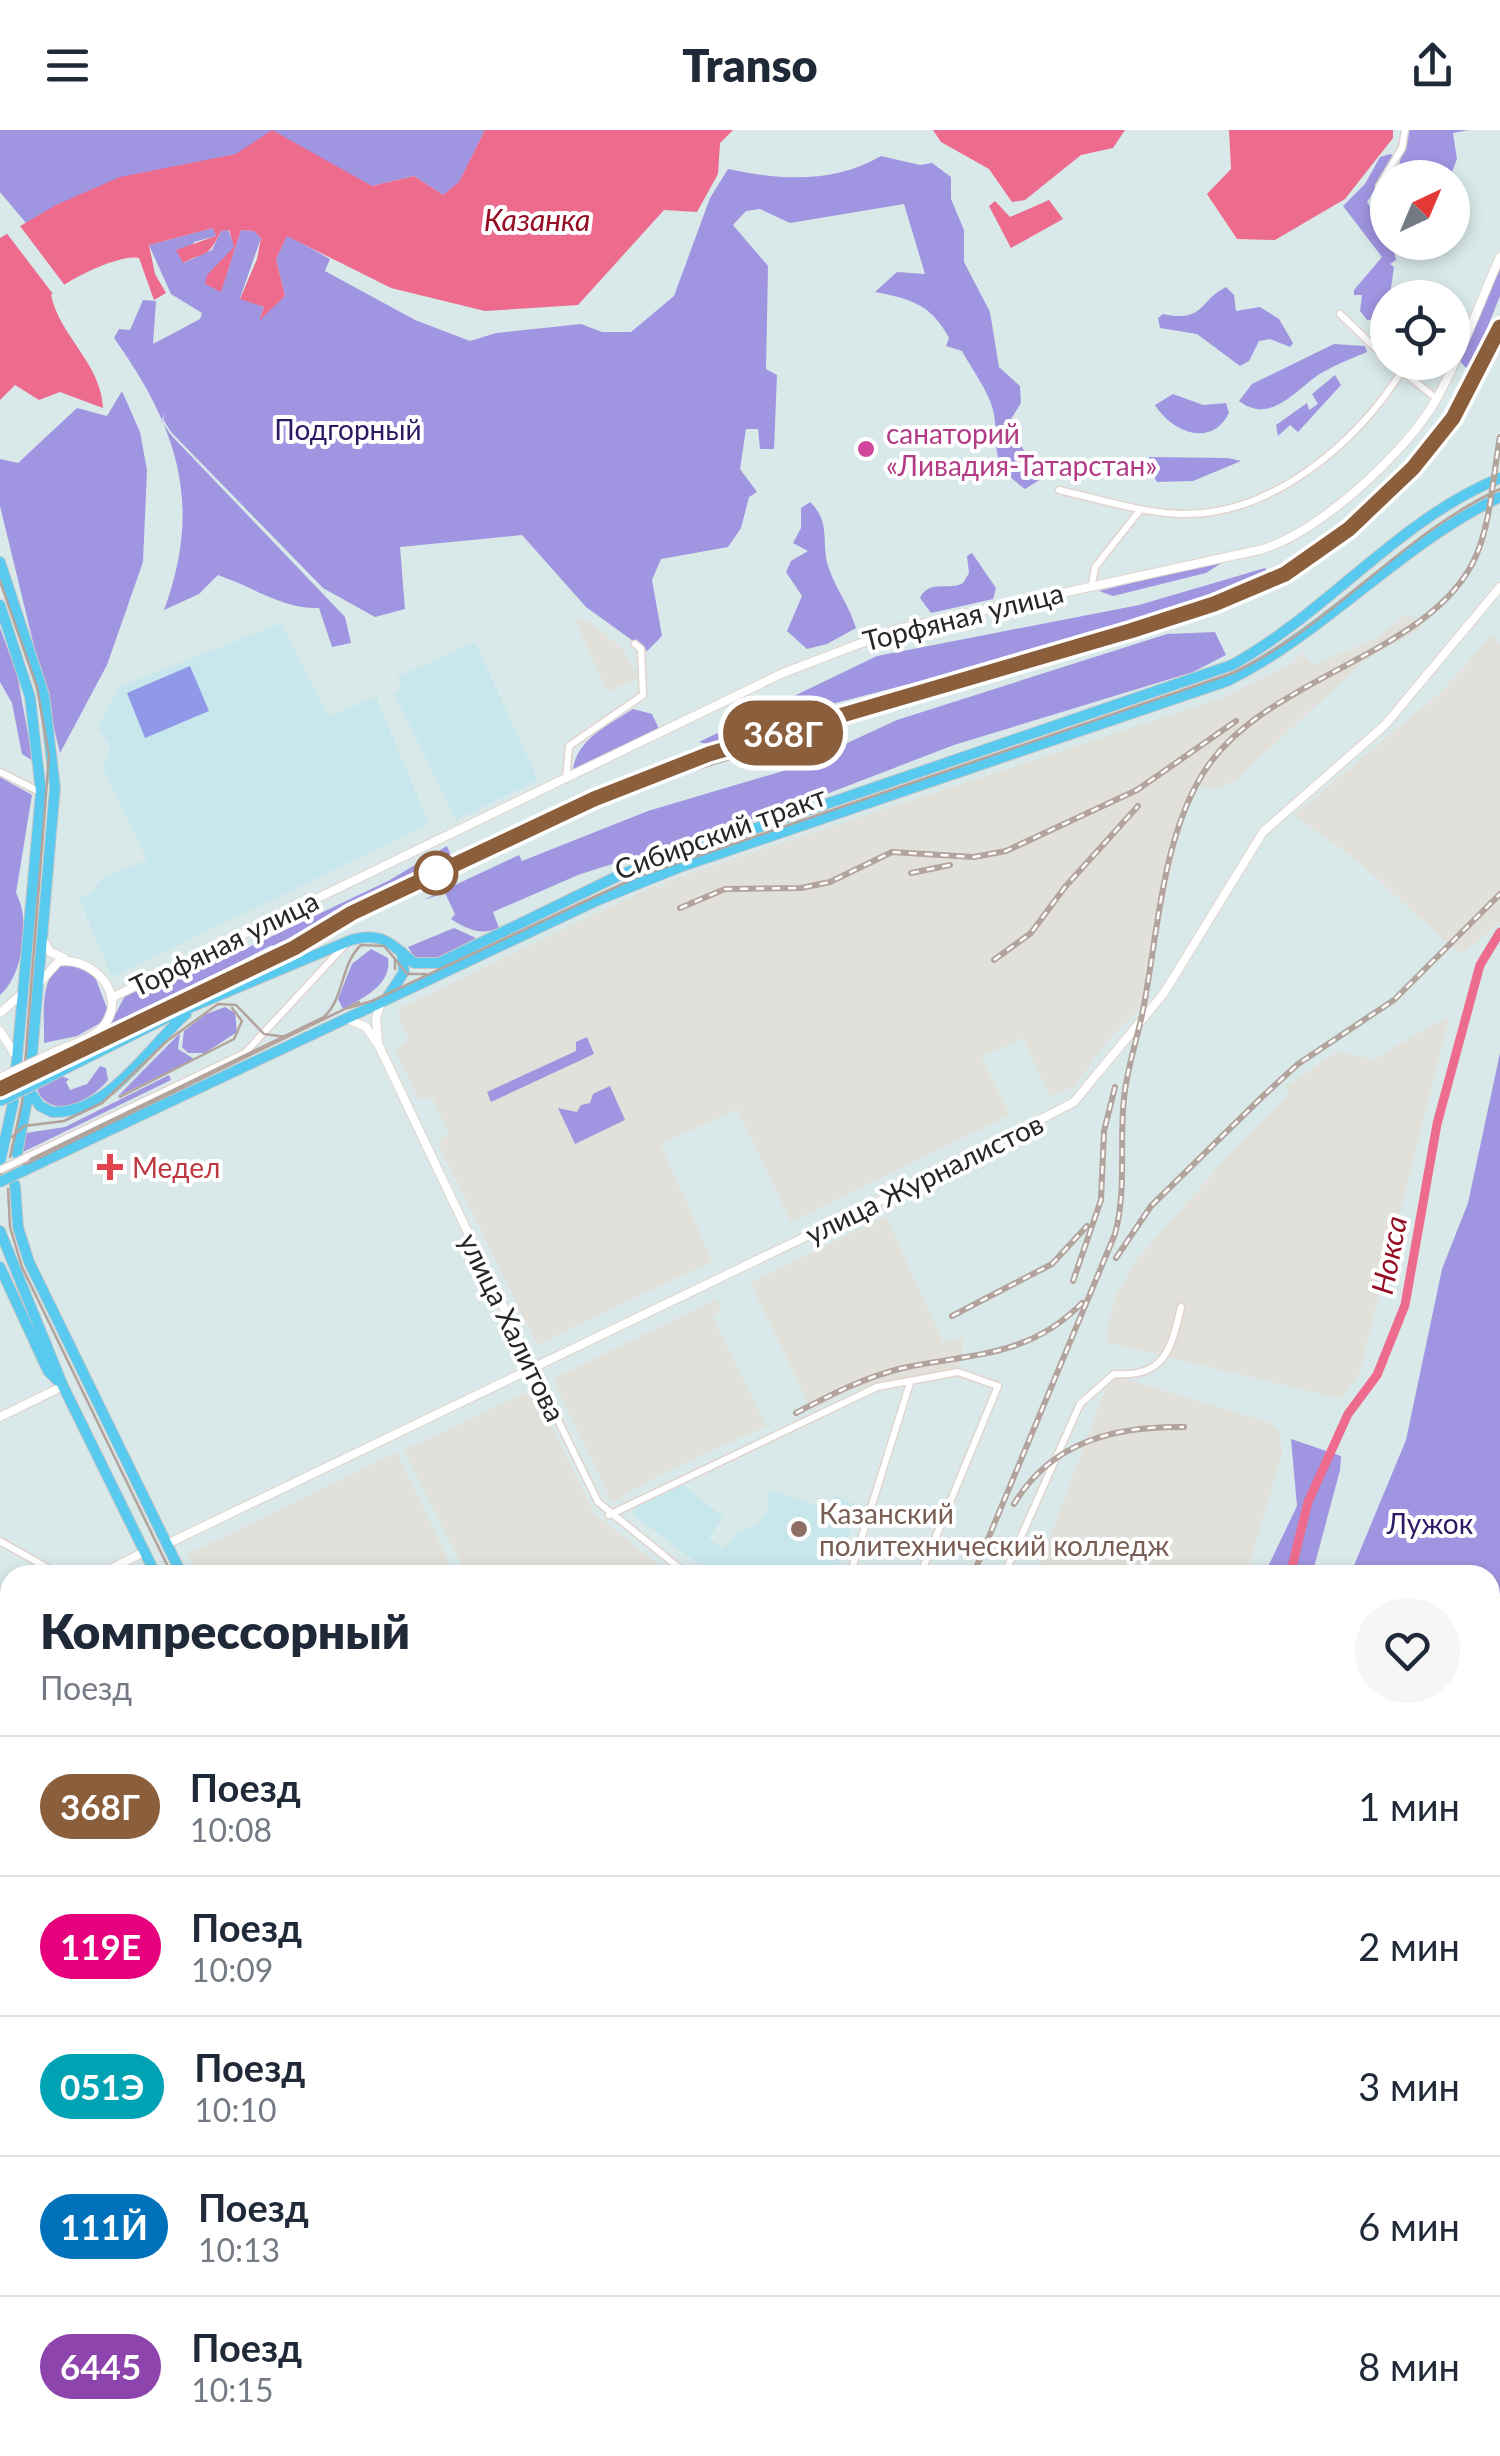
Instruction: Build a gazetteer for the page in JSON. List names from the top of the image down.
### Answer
{
  "streets": {
    "main road": ["Сибирский тракт"],
    "street": ["Торфяная улица", "улица Журналистов", "улица Халитова"]
  },
  "crossings": [
    ["улица Журналистов", "улица Халитова"]
  ],
  "water": ["Казанка", "Нокса"],
  "parks": ["Подгорный", "Лужок"],
  "places": {
    "other": ["санаторий «Ливадия-Татарстан»", "Казанский политехнический колледж"],
    "health": ["Медел"]
  },
  "north": "top right",
  "page": {
    "header": "Transo",
    "on_map": "368Г",
    "heading": ["Компрессорный", "Поезд"],
    "list": [
      {
        "mark": "368Г",
        "name": "Поезд",
        "note": "10:08",
        "value": "1 мин"
      },
      {
        "mark": "119Е",
        "name": "Поезд",
        "note": "10:09",
        "value": "2 мин"
      },
      {
        "mark": "051Э",
        "name": "Поезд",
        "note": "10:10",
        "value": "3 мин"
      },
      {
        "mark": "111Й",
        "name": "Поезд",
        "note": "10:13",
        "value": "6 мин"
      },
      {
        "mark": "6445",
        "name": "Поезд",
        "note": "10:15",
        "value": "8 мин"
      }
    ]
  }
}
